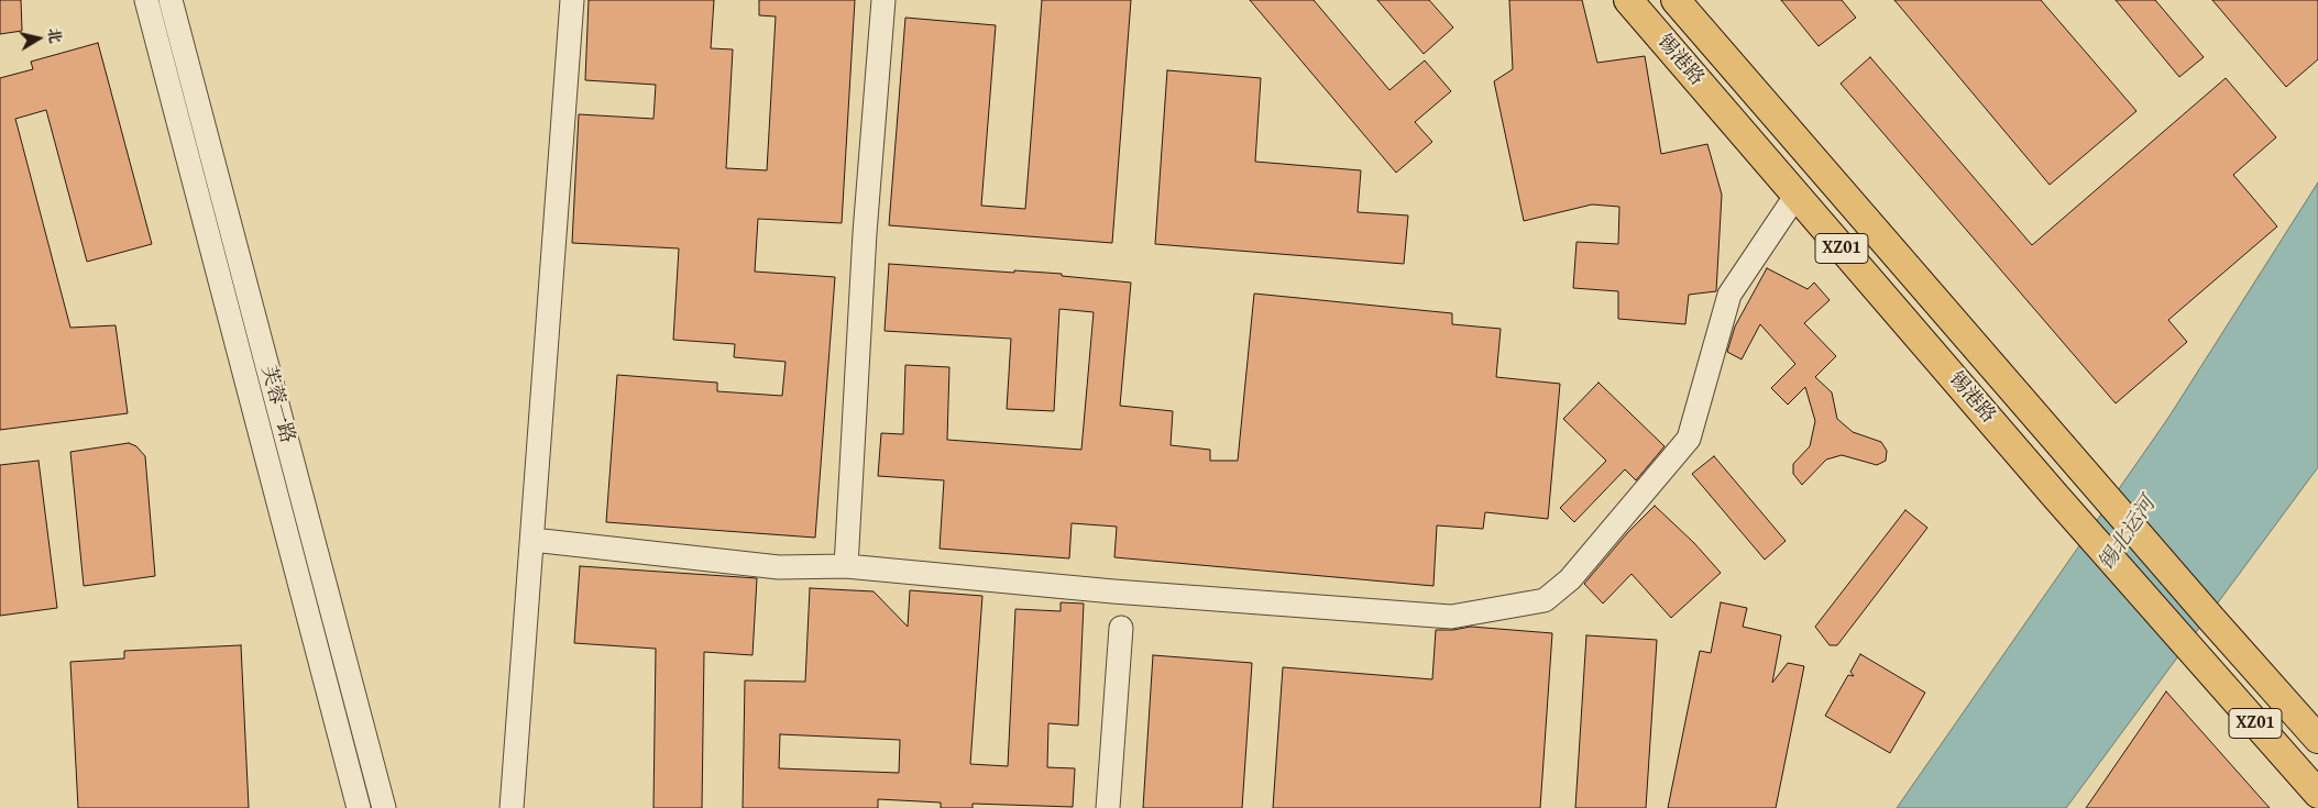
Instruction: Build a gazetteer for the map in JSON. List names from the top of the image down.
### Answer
{
  "streets": {
    "main road": ["锡港路", "XZ01"],
    "street": ["芙蓉一路"]
  },
  "water": ["锡北运河"],
  "north": "right"
}
